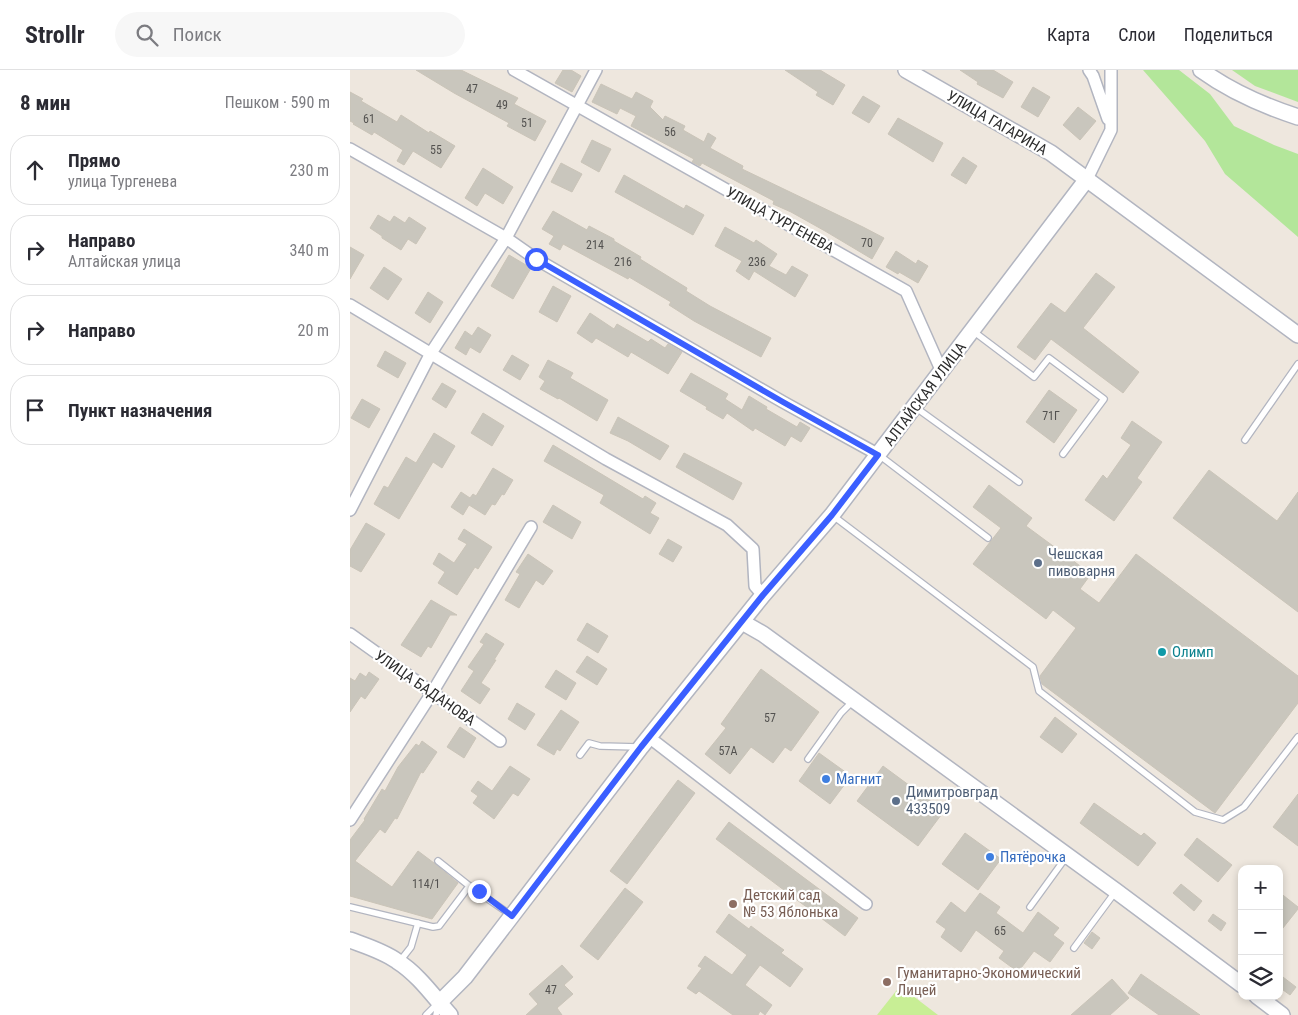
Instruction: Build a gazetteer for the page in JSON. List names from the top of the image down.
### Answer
{
  "streets": {
    "main road": ["УЛИЦА ГАГАРИНА", "АЛТАЙСКАЯ УЛИЦА"],
    "street": ["УЛИЦА ТУРГЕНЕВА", "УЛИЦА БАДАНОВА"]
  },
  "crossings": [
    ["УЛИЦА ГАГАРИНА", "АЛТАЙСКАЯ УЛИЦА"],
    ["УЛИЦА ТУРГЕНЕВА", "АЛТАЙСКАЯ УЛИЦА"]
  ],
  "places": [
    "Чешская пивоварня",
    "Олимп",
    "Магнит",
    "Димитровград 433509",
    "Пятёрочка",
    "Детский сад № 53 Яблонька",
    "Гуманитарно-Экономический Лицей"
  ],
  "house_numbers": [
    "47",
    "49",
    "61",
    "51",
    "56",
    "55",
    "70",
    "214",
    "216",
    "236",
    "71Г",
    "57",
    "57А",
    "114/1",
    "65",
    "47"
  ],
  "page": {
    "header": "Strollr",
    "search": "Поиск",
    "nav": ["Карта", "Слои", "Поделиться"],
    "heading": ["8 мин", "Пешком · 590 m"],
    "list": [
      ["Прямо", "улица Тургенева", "230 m"],
      ["Направо", "Алтайская улица", "340 m"],
      ["Направо", "20 m"],
      "Пункт назначения"
    ],
    "map_buttons": ["+", "−"]
  }
}
